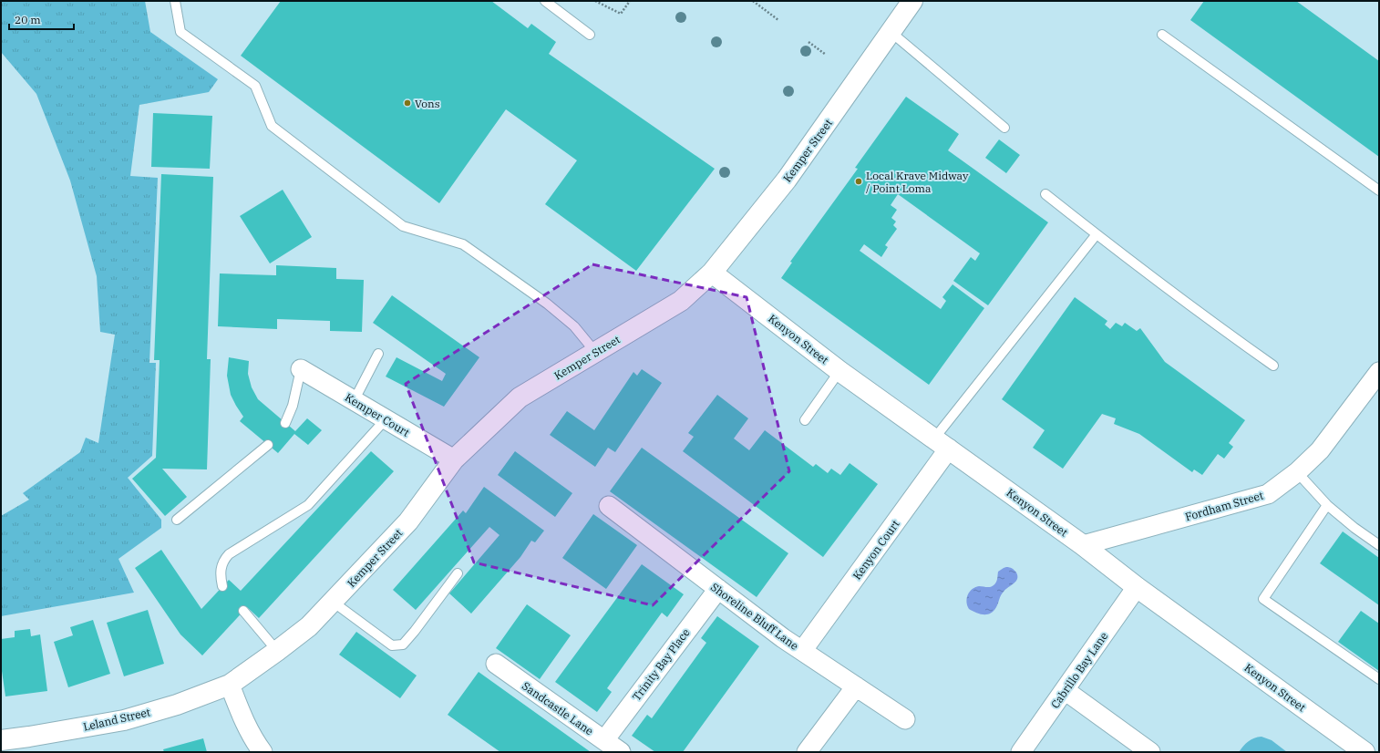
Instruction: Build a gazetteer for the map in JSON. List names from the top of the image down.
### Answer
{
  "streets": {
    "street": [
      "Kemper Street",
      "Kenyon Street",
      "Kemper Court",
      "Fordham Street",
      "Kenyon Court",
      "Shoreline Bluff Lane",
      "Trinity Bay Place",
      "Cabrillo Bay Lane",
      "Sandcastle Lane",
      "Leland Street"
    ]
  },
  "crossings": [
    ["Kemper Street", "Kenyon Street"],
    ["Kemper Street", "Kemper Court"],
    ["Kemper Street", "Leland Street"],
    ["Kenyon Street", "Fordham Street"],
    ["Kenyon Street", "Kenyon Court"],
    ["Kenyon Street", "Cabrillo Bay Lane"],
    ["Kenyon Court", "Shoreline Bluff Lane"],
    ["Shoreline Bluff Lane", "Trinity Bay Place"],
    ["Trinity Bay Place", "Sandcastle Lane"]
  ],
  "places": ["Vons", "Local Krave Midway / Point Loma"],
  "scale_bar": "20 m"
}
